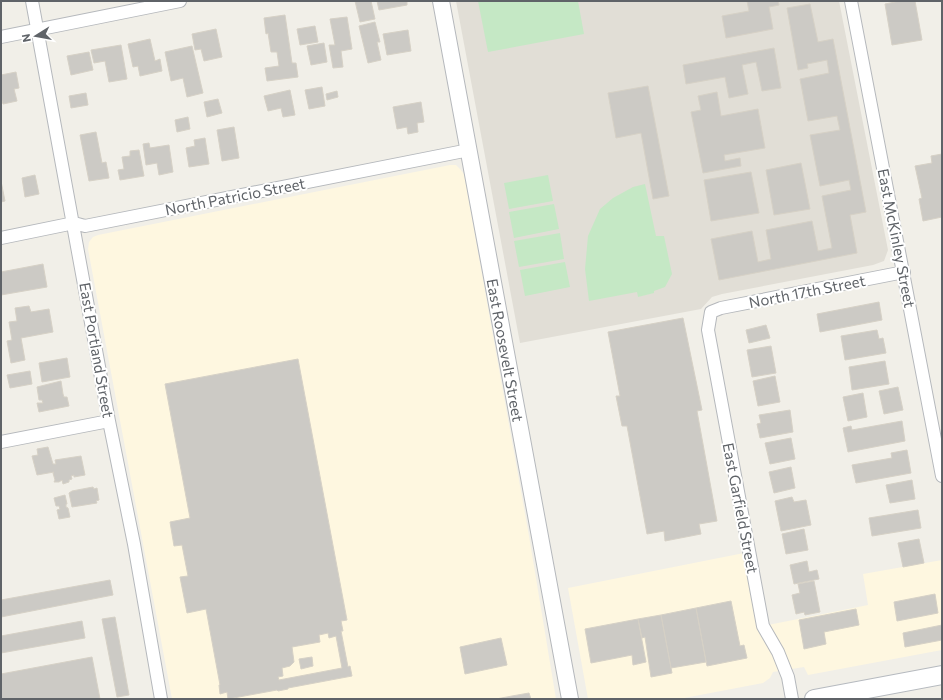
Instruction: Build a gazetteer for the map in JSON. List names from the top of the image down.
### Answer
{
  "streets": {
    "street": [
      "North Patricio Street",
      "East McKinley Street",
      "North 17th Street",
      "East Portland Street",
      "East Roosevelt Street",
      "East Garfield Street"
    ]
  },
  "crossings": [
    ["North Patricio Street", "East Portland Street"],
    ["North Patricio Street", "East Roosevelt Street"],
    ["East McKinley Street", "North 17th Street"],
    ["North 17th Street", "East Garfield Street"]
  ],
  "north": "left"
}
